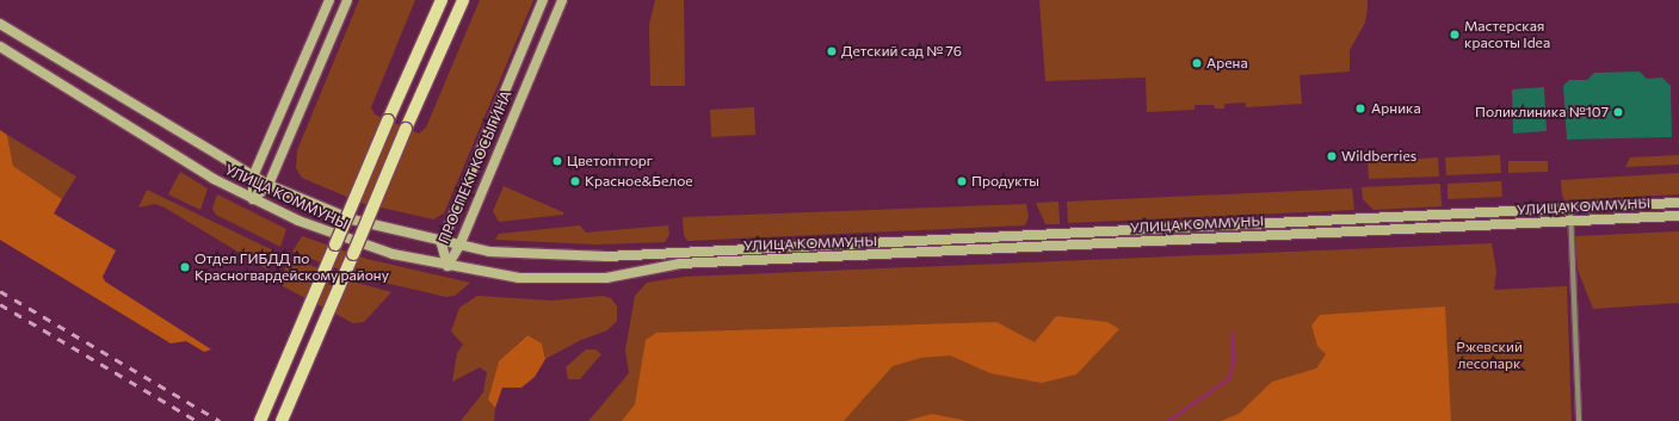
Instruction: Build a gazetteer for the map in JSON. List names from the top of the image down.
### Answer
{
  "streets": {
    "main road": ["ПРОСПЕКТ КОСЫГИНА", "УЛИЦА КОММУНЫ"]
  },
  "crossings": [
    ["ПРОСПЕКТ КОСЫГИНА", "УЛИЦА КОММУНЫ"]
  ],
  "parks": ["Ржевский лесопарк"],
  "places": [
    "Мастерская красоты Idea",
    "Детский сад № 76",
    "Арена",
    "Арника",
    "Поликлиника №107",
    "Wildberries",
    "Цветоптторг",
    "Красное&Белое",
    "Продукты",
    "Отдел ГИБДД по Красногвардейскому району"
  ]
}
